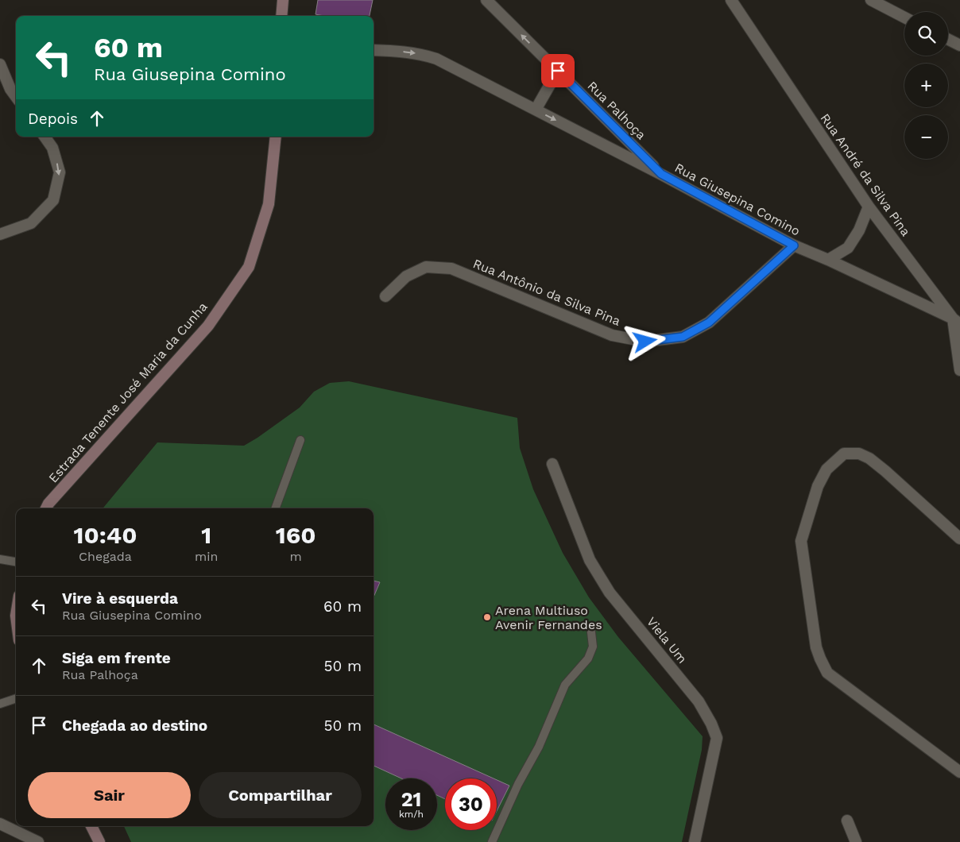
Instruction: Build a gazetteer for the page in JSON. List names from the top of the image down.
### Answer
{
  "streets": {
    "main road": ["Estrada Tenente José Maria da Cunha"],
    "street": [
      "Rua Palhoça",
      "Rua André da Silva Pina",
      "Rua Giusepina Comino",
      "Rua Antônio da Silva Pina",
      "Viela Um"
    ]
  },
  "crossings": [
    ["Rua Palhoça", "Rua Giusepina Comino"],
    ["Rua André da Silva Pina", "Rua Giusepina Comino"],
    ["Rua Giusepina Comino", "Rua Antônio da Silva Pina"]
  ],
  "one_way": ["Rua Palhoça", "Rua Giusepina Comino"],
  "places": ["Arena Multiuso Avenir Fernandes"],
  "page": {
    "map_buttons": ["+", "−"],
    "turn": ["60 m", "Rua Giusepina Comino"],
    "then": "Depois",
    "eta": [
      "10:40",
      "Chegada",
      "1",
      "min",
      "160",
      "m"
    ],
    "list": [
      {
        "name": "Vire à esquerda",
        "note": "Rua Giusepina Comino",
        "value": "60 m"
      },
      {
        "name": "Siga em frente",
        "note": "Rua Palhoça",
        "value": "50 m"
      },
      {
        "name": "Chegada ao destino",
        "value": "50 m"
      }
    ],
    "buttons": ["Sair", "Compartilhar"],
    "speed": "21 km/h",
    "limit": "30"
  }
}
